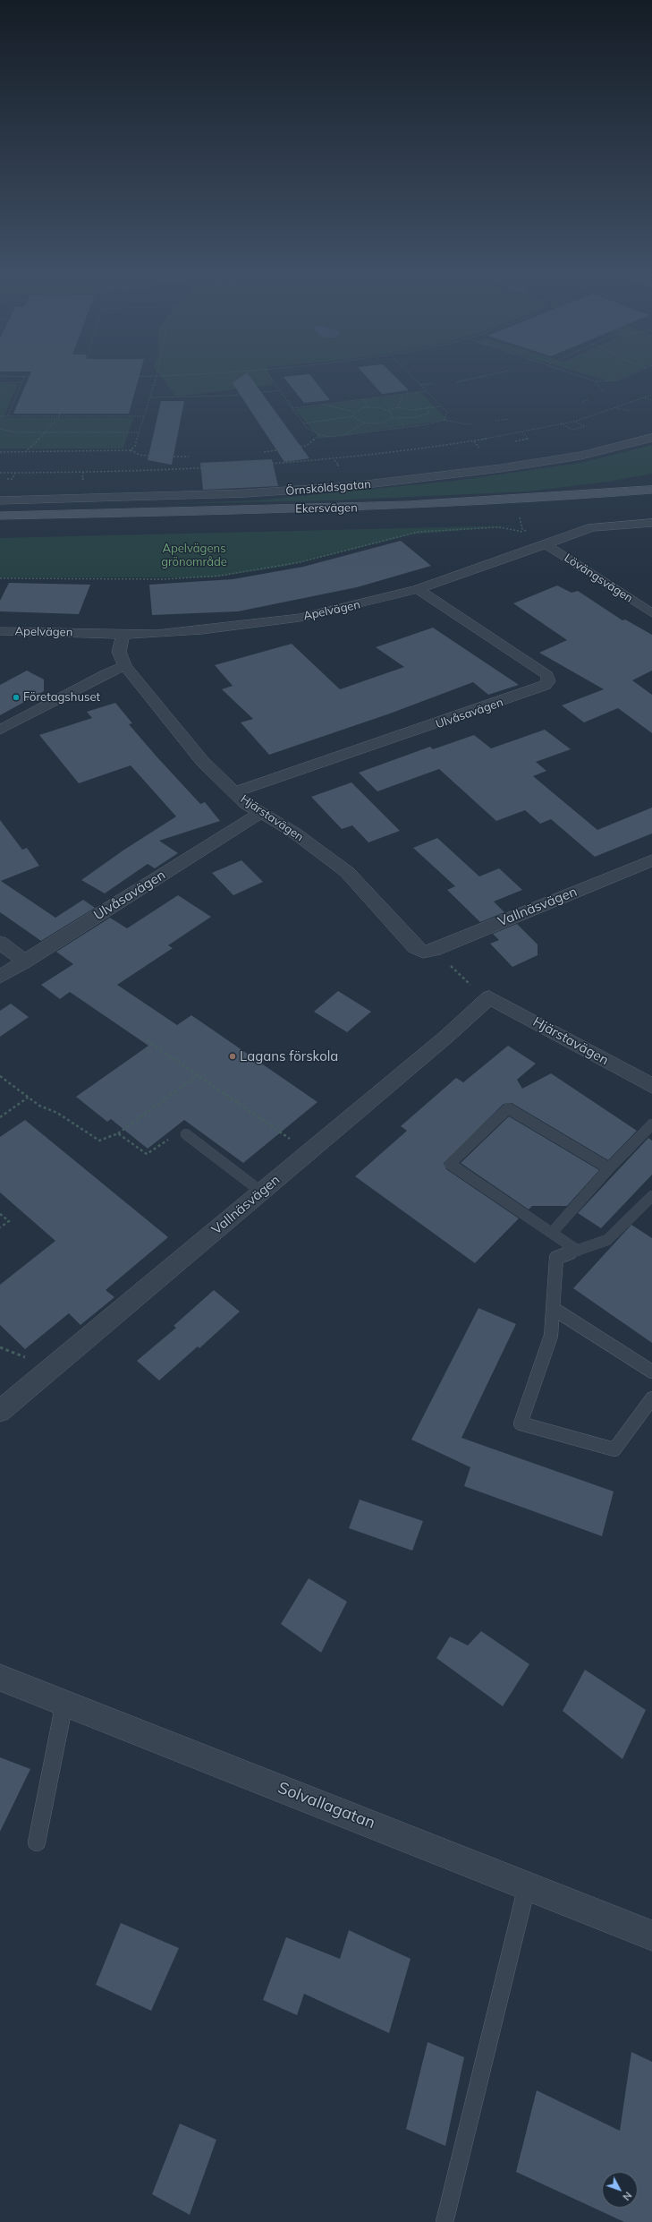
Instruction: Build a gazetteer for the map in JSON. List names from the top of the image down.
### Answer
{
  "streets": {
    "main road": ["Ekersvägen"],
    "street": [
      "Örnsköldsgatan",
      "Lövängsvägen",
      "Apelvägen",
      "Ulvåsavägen",
      "Hjärstavägen",
      "Vallnäsvägen",
      "Solvallagatan"
    ]
  },
  "crossings": [
    ["Lövängsvägen", "Apelvägen"],
    ["Apelvägen", "Ulvåsavägen"],
    ["Apelvägen", "Hjärstavägen"],
    ["Ulvåsavägen", "Hjärstavägen"],
    ["Hjärstavägen", "Vallnäsvägen"]
  ],
  "parks": ["Apelvägens grönområde"],
  "places": ["Företagshuset", "Lagans förskola"],
  "north": "bottom right"
}
